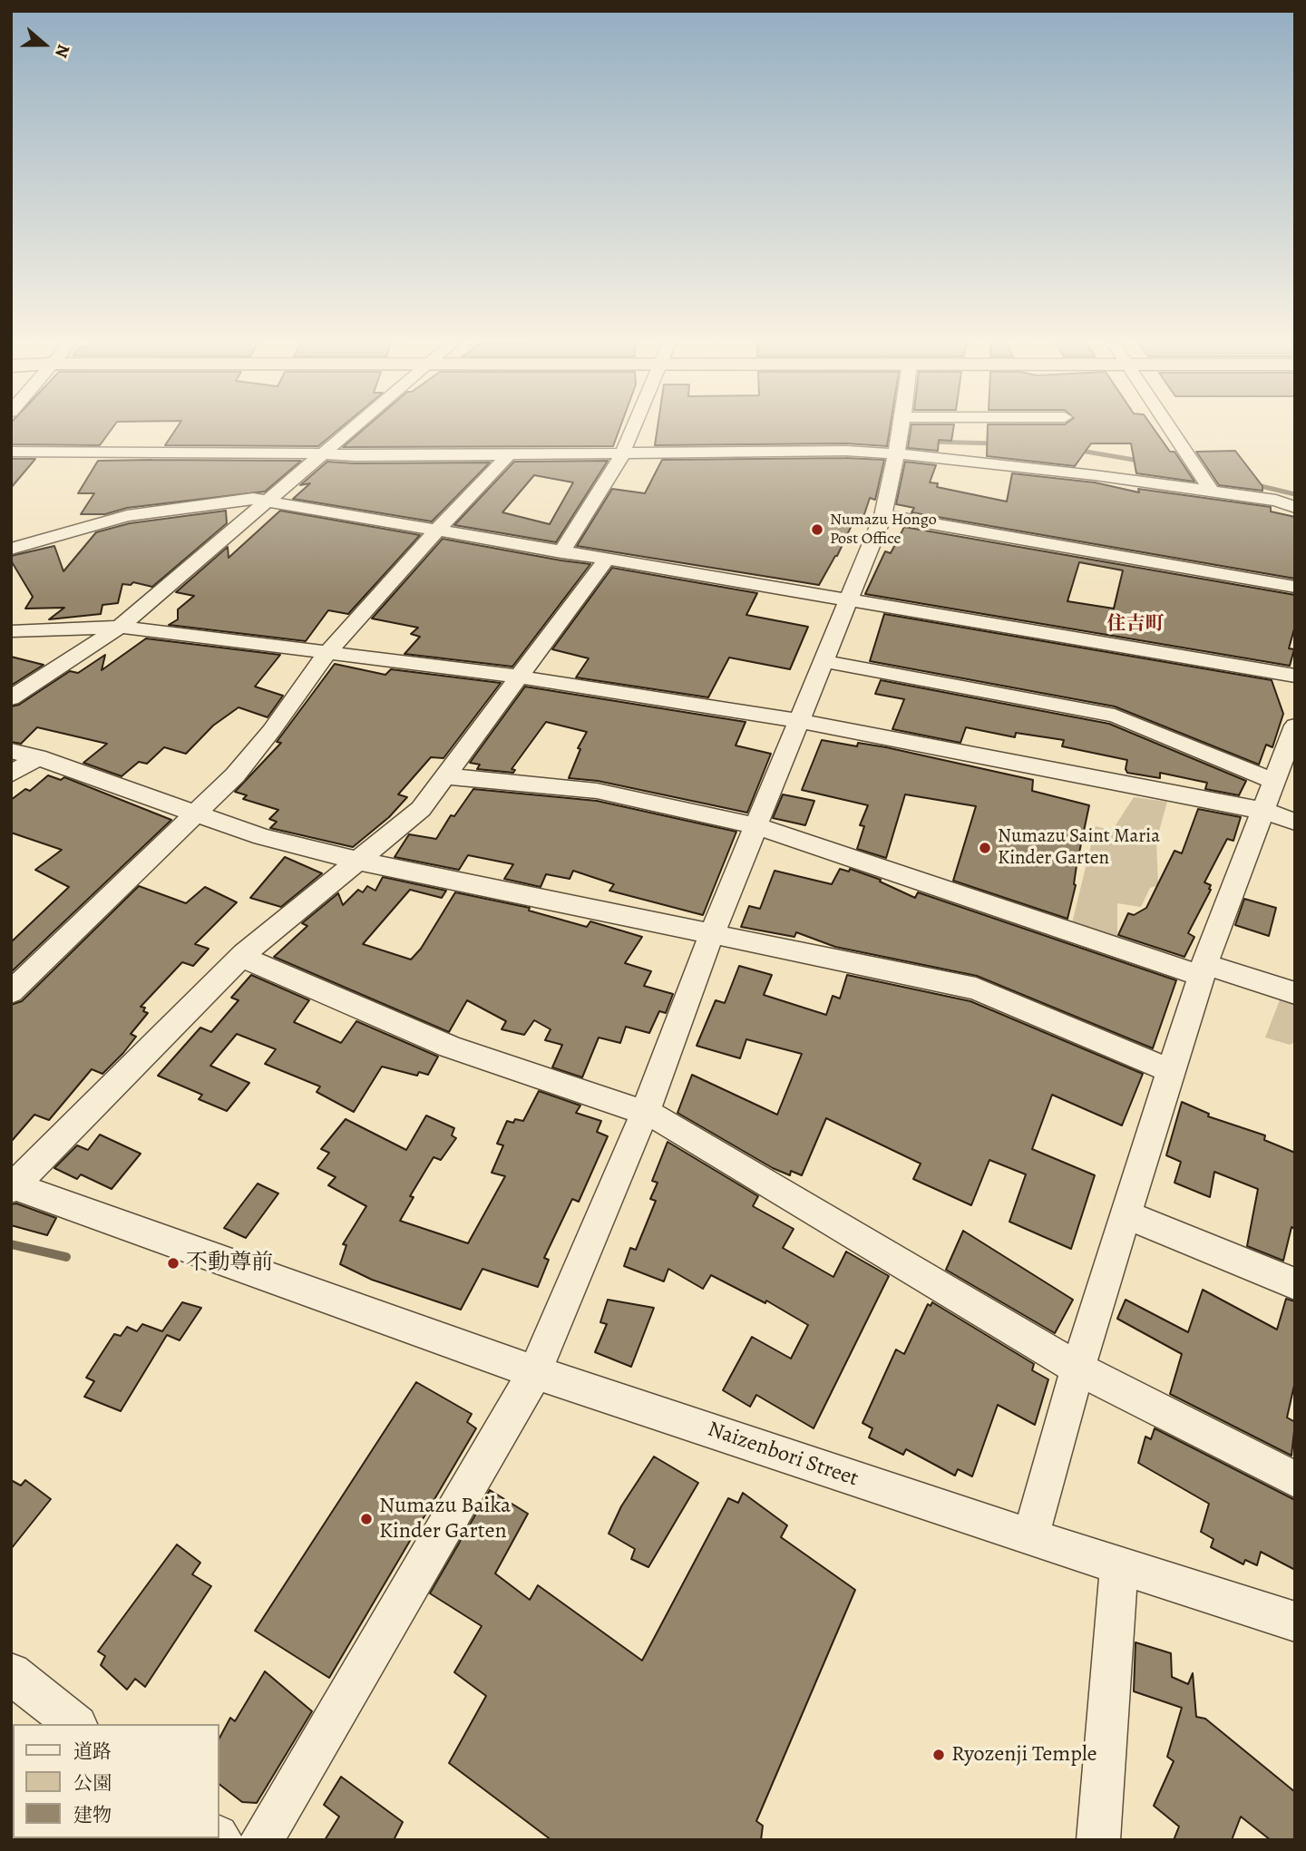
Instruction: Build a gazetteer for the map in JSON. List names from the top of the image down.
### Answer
{
  "streets": {
    "street": ["Naizenbori Street"]
  },
  "districts": ["住吉町"],
  "places": [
    "Numazu Hongo Post Office",
    "Numazu Saint Maria Kinder Garten",
    "不動尊前",
    "Numazu Baika Kinder Garten",
    "Ryozenji Temple"
  ],
  "legend": ["道路", "公園", "建物"],
  "north": "right"
}
